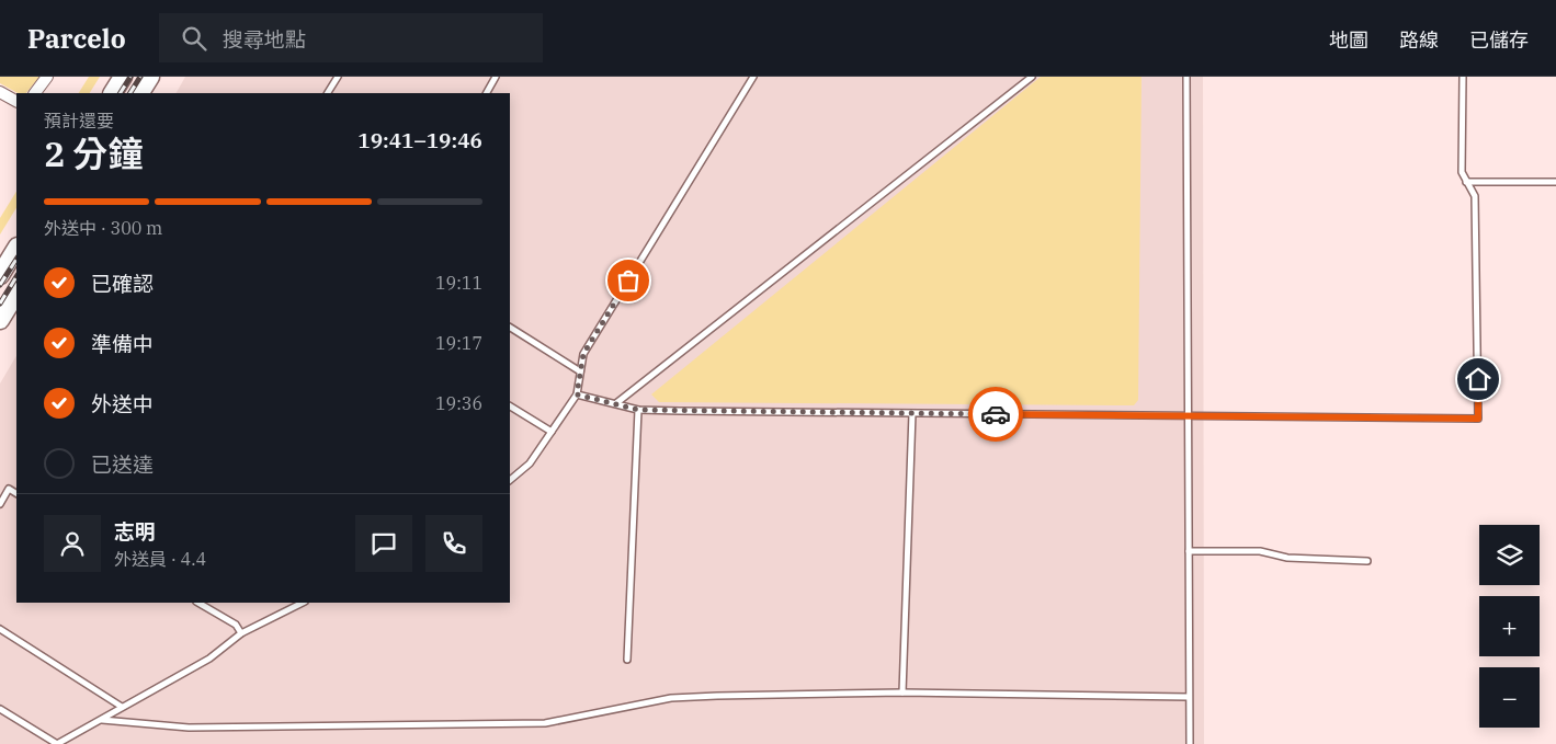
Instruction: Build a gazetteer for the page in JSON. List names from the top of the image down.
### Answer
{
  "page": {
    "header": "Parcelo",
    "search": "搜尋地點",
    "nav": ["地圖", "路線", "已儲存"],
    "heading": ["2 分鐘", "預計還要", "19:41–19:46"],
    "panel": ["志明", "外送員 · 4.4"],
    "bar": "外送中 · 300 m",
    "list": [
      ["已確認", "19:11"],
      ["準備中", "19:17"],
      ["外送中", "19:36"],
      "已送達"
    ],
    "map_buttons": ["+", "−"]
  }
}
